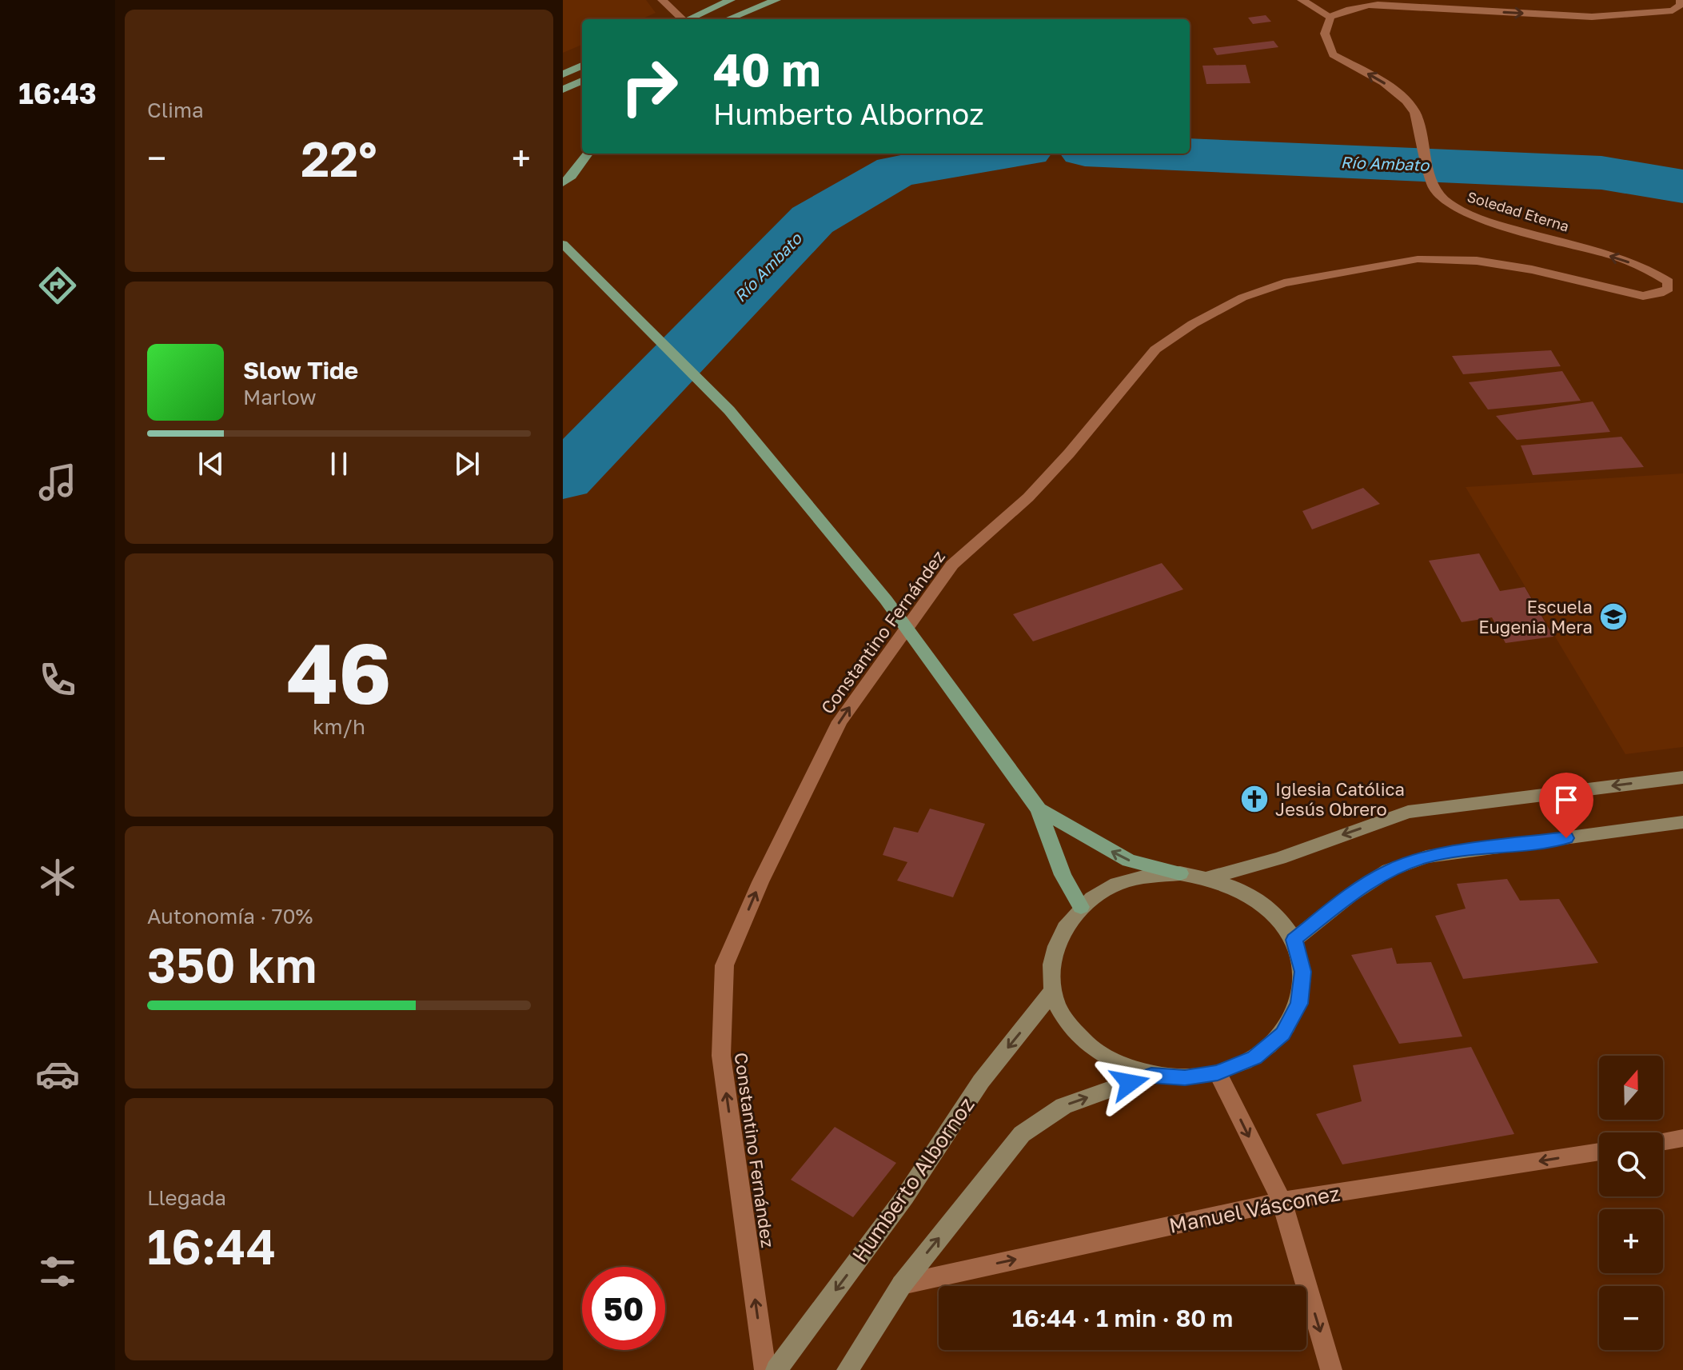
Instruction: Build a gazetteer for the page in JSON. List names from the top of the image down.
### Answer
{
  "streets": {
    "main road": ["Humberto Albornoz"],
    "street": ["Soledad Eterna", "Constantino Fernández", "Manuel Vásconez"]
  },
  "crossings": [
    ["Soledad Eterna", "Constantino Fernández"]
  ],
  "one_way": ["Soledad Eterna", "Constantino Fernández"],
  "water": ["Río Ambato"],
  "places": {
    "school or university": ["Escuela Eugenia Mera"],
    "church": ["Iglesia Católica Jesús Obrero"]
  },
  "north": "top",
  "page": {
    "tabs": "16:43",
    "tile": [
      "Clima",
      ["46", "km/h"],
      ["Autonomía · 70%", "350 km"],
      ["Llegada", "16:44"]
    ],
    "turn": ["40 m", "Humberto Albornoz"],
    "heat": ["−", "22°", "+"],
    "song": ["Slow Tide", "Marlow"],
    "map_buttons": ["+", "−"],
    "limit": "50",
    "trip": "16:44 · 1 min · 80 m"
  }
}
